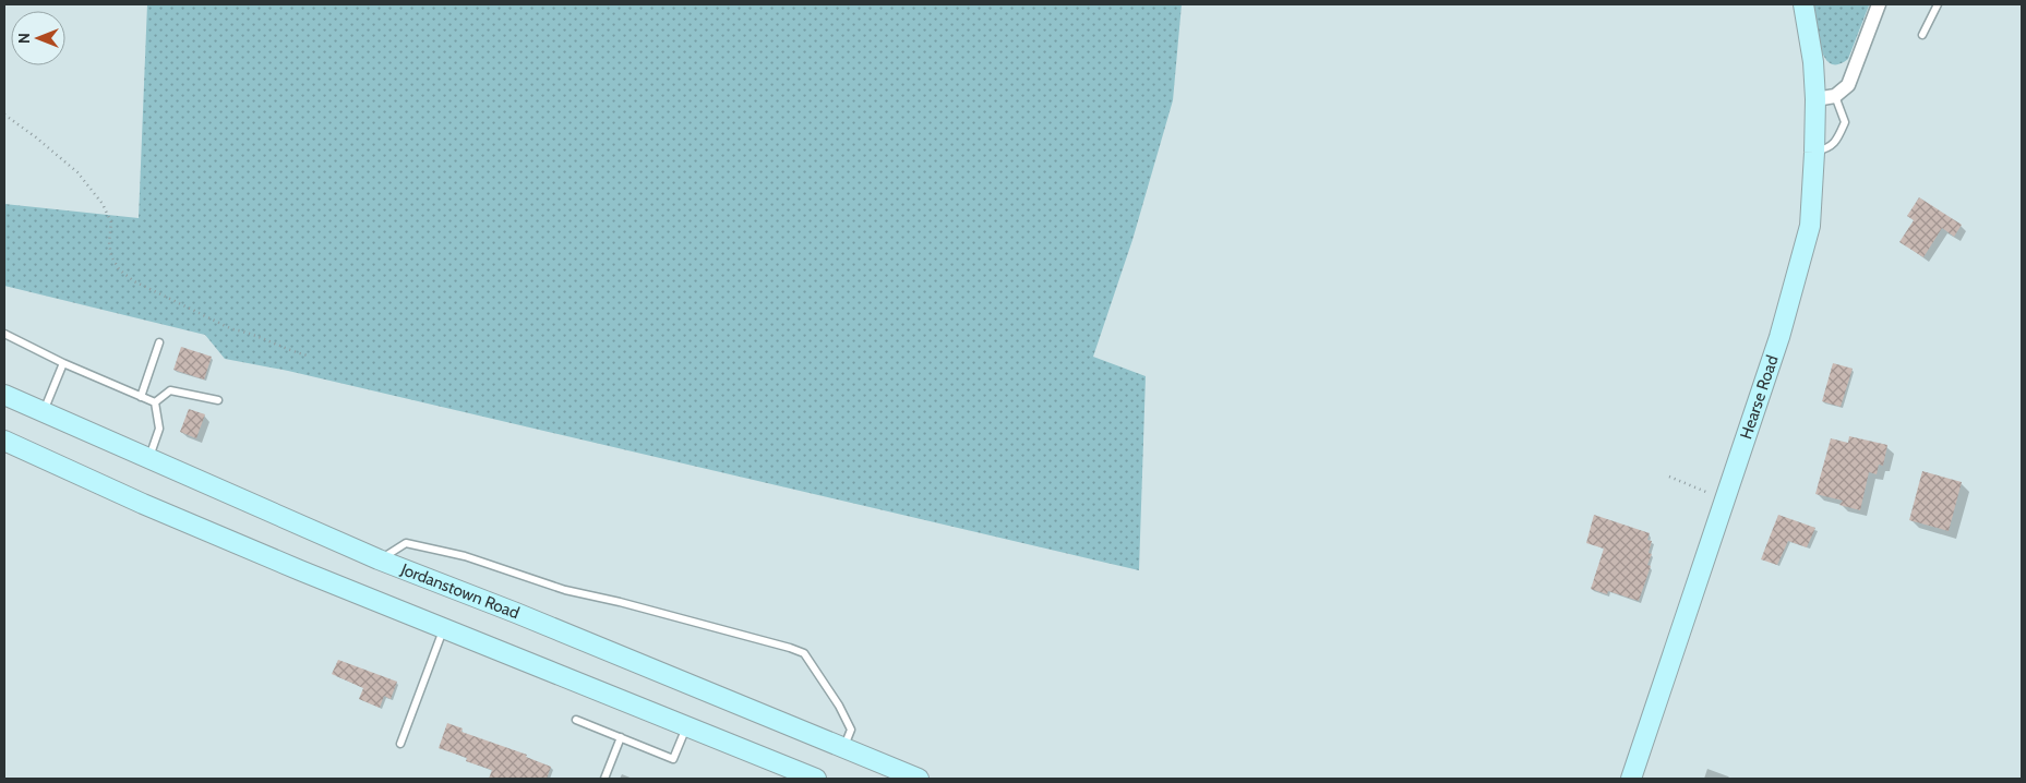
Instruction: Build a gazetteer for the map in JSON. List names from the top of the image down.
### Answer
{
  "streets": {
    "main road": ["Hearse Road", "Jordanstown Road"]
  },
  "north": "left"
}
